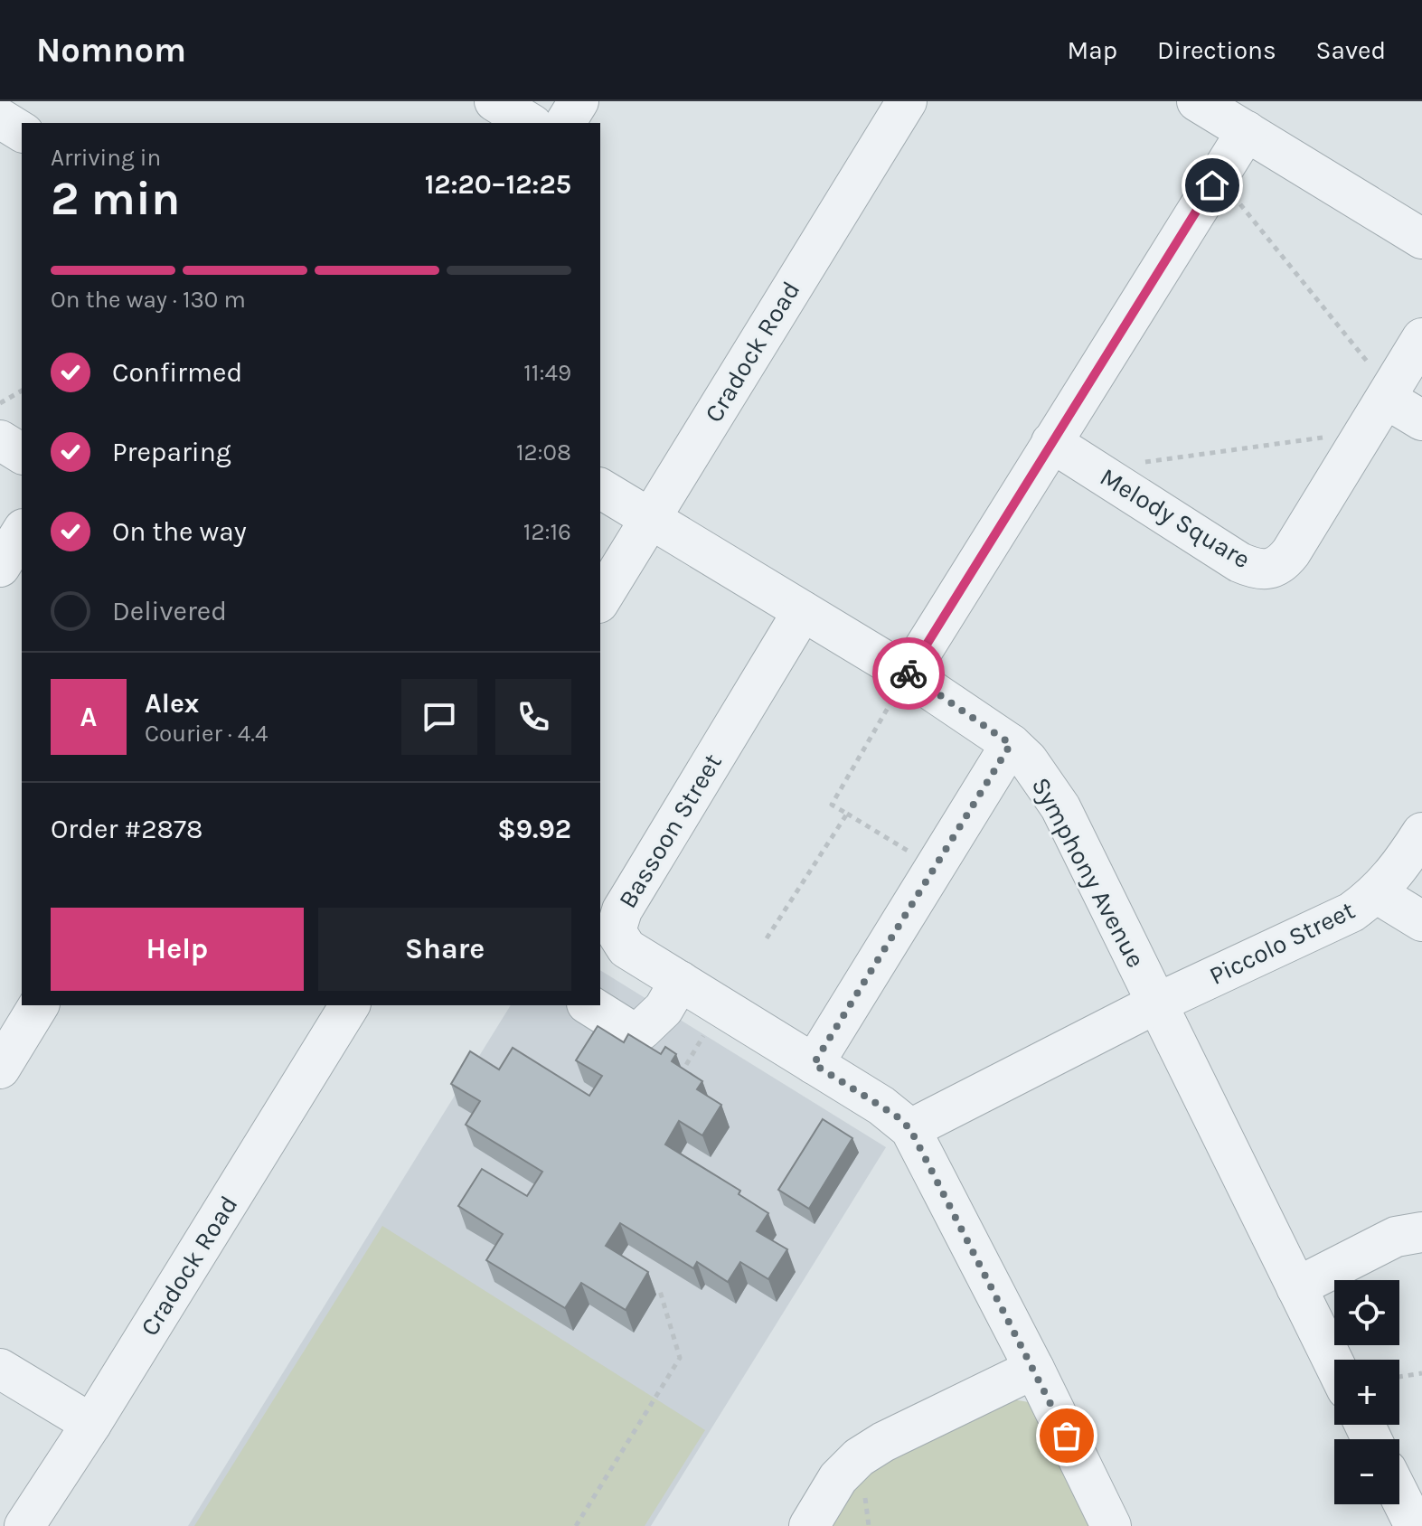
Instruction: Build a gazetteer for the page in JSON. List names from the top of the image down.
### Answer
{
  "streets": {
    "street": [
      "Cradock Road",
      "Melody Square",
      "Bassoon Street",
      "Symphony Avenue",
      "Piccolo Street"
    ]
  },
  "crossings": [
    ["Cradock Road", "Symphony Avenue"],
    ["Bassoon Street", "Symphony Avenue"],
    ["Symphony Avenue", "Piccolo Street"]
  ],
  "page": {
    "header": "Nomnom",
    "nav": ["Map", "Directions", "Saved"],
    "heading": ["2 min", "Arriving in", "12:20–12:25"],
    "panel": [
      "Alex",
      "Courier · 4.4",
      "Order #2878",
      "$9.92"
    ],
    "bar": "On the way · 130 m",
    "list": [
      ["Confirmed", "11:49"],
      ["Preparing", "12:08"],
      ["On the way", "12:16"],
      "Delivered"
    ],
    "round": "A",
    "buttons": ["Help", "Share"],
    "map_buttons": ["+", "−"]
  }
}
